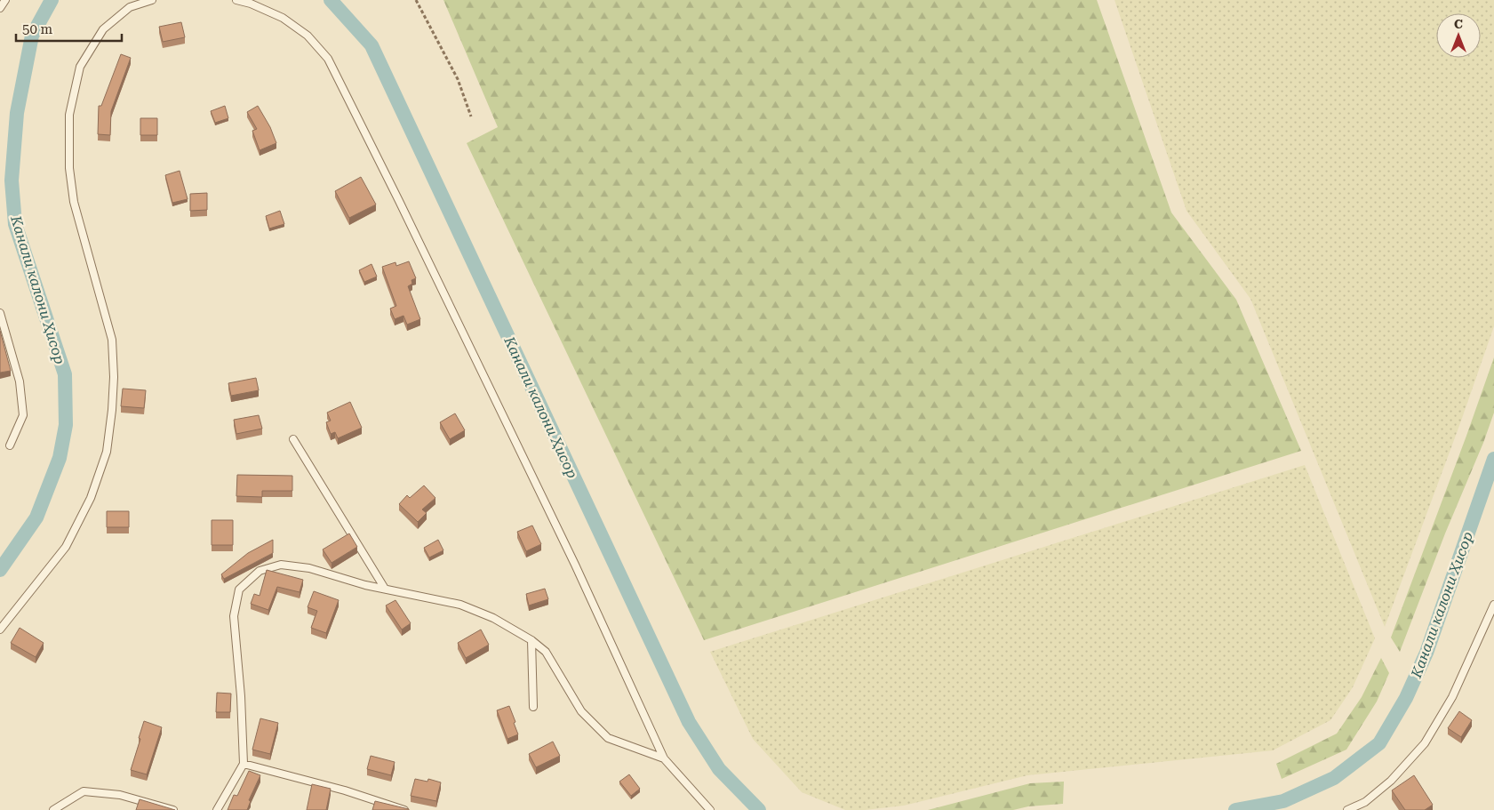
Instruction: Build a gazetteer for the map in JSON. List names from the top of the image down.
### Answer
{
  "water": ["Канали калони Ҳисор"],
  "scale_bar": "50 m",
  "north": "top"
}
